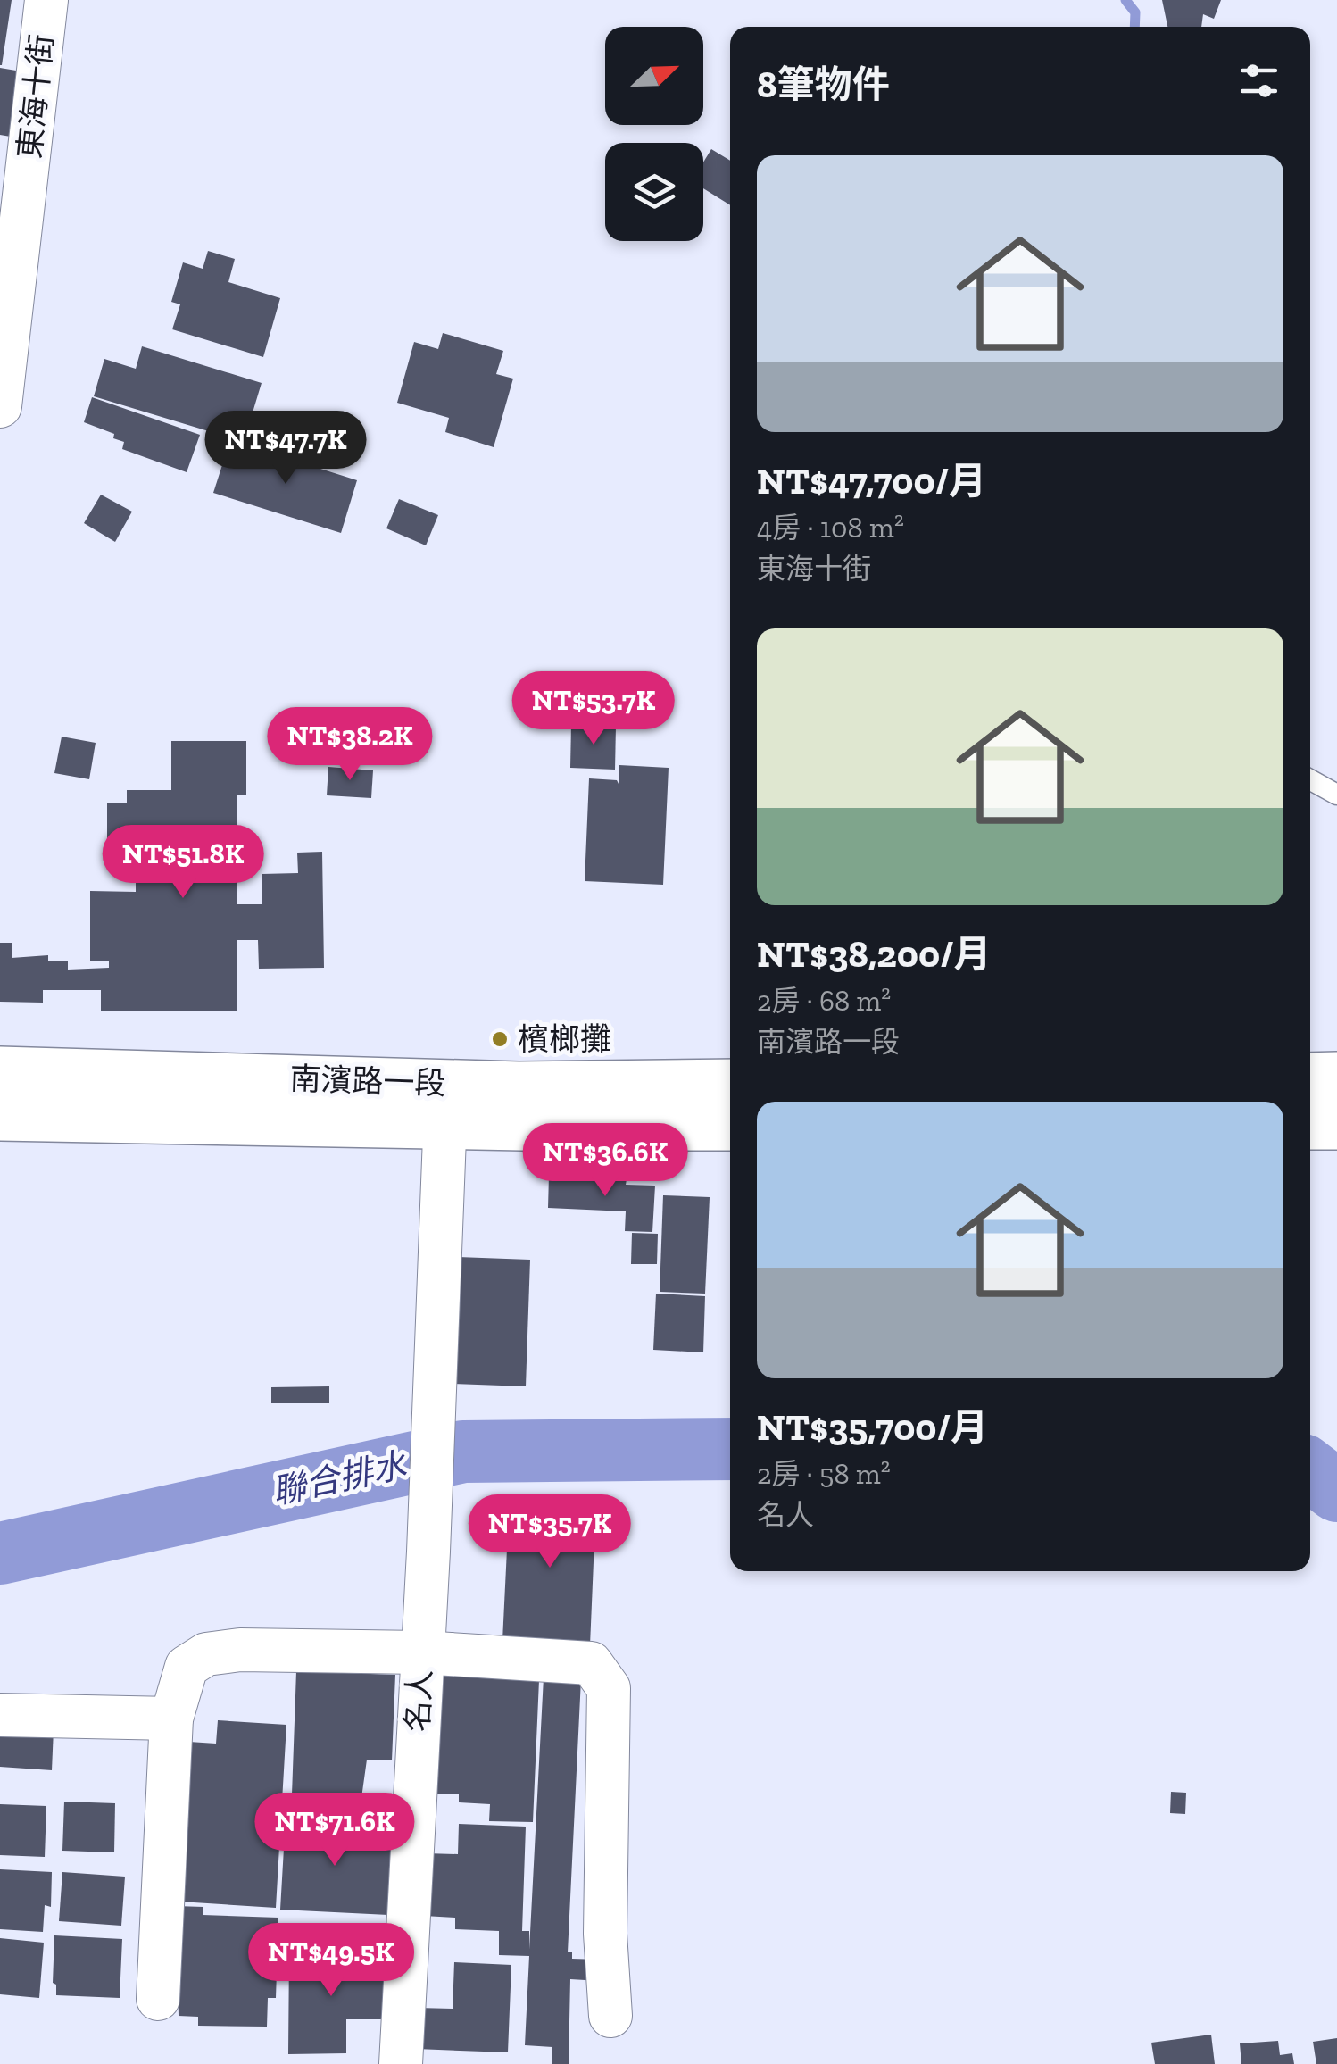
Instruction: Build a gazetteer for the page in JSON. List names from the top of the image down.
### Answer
{
  "streets": {
    "main road": ["南濱路一段"],
    "street": ["東海十街", "名人"]
  },
  "crossings": [
    ["南濱路一段", "名人"]
  ],
  "water": ["聯合排水"],
  "places": ["檳榔攤"],
  "north": "top right",
  "page": {
    "heading": "8筆物件",
    "list": [
      {
        "name": "NT$47,700/月",
        "note": "4房 · 108 m² · 東海十街"
      },
      {
        "name": "NT$38,200/月",
        "note": "2房 · 68 m² · 南濱路一段"
      },
      {
        "name": "NT$35,700/月",
        "note": "2房 · 58 m² · 名人"
      }
    ],
    "price": [
      "NT$47.7K",
      "NT$53.7K",
      "NT$38.2K",
      "NT$51.8K",
      "NT$36.6K",
      "NT$35.7K",
      "NT$71.6K",
      "NT$49.5K"
    ]
  }
}
